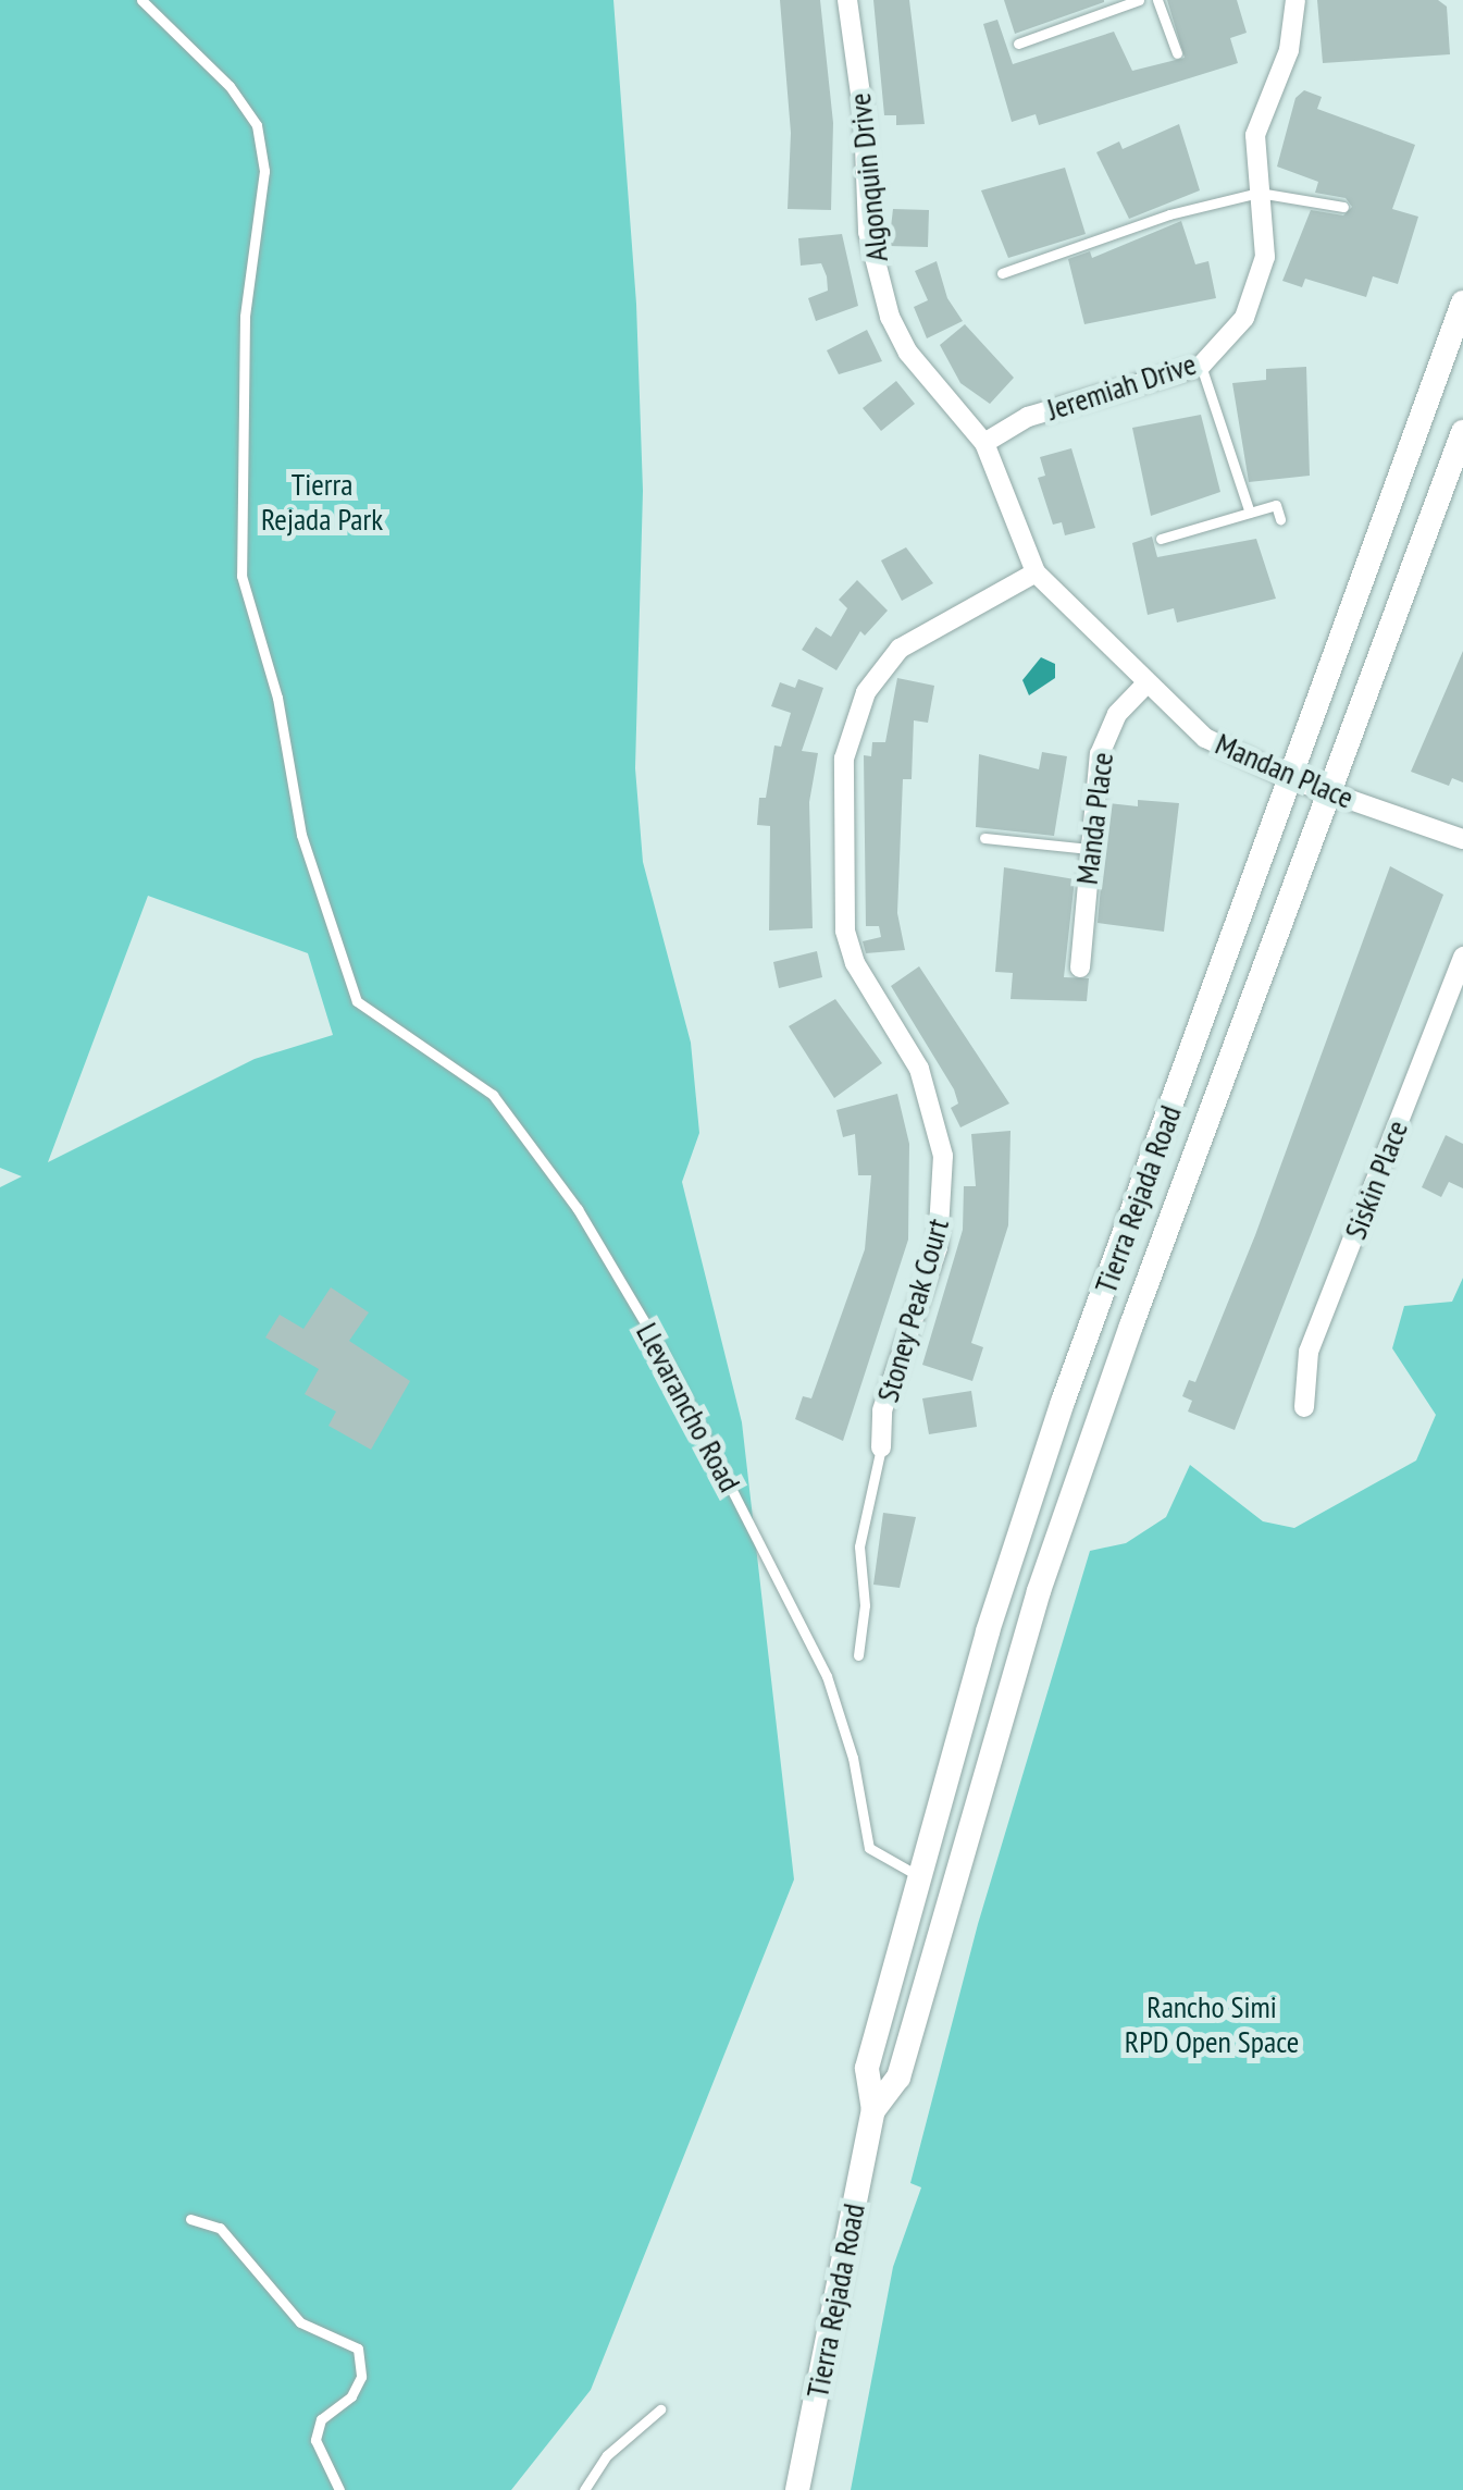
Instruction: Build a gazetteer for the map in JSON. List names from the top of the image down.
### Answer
{
  "streets": {
    "main road": ["Tierra Rejada Road"],
    "street": [
      "Algonquin Drive",
      "Jeremiah Drive",
      "Mandan Place",
      "Manda Place",
      "Siskin Place",
      "Stoney Peak Court"
    ],
    "lane": ["Llevarancho Road"]
  },
  "crossings": [
    ["Algonquin Drive", "Jeremiah Drive"],
    ["Algonquin Drive", "Mandan Place"],
    ["Algonquin Drive", "Stoney Peak Court"],
    ["Mandan Place", "Manda Place"],
    ["Mandan Place", "Tierra Rejada Road"],
    ["Mandan Place", "Stoney Peak Court"],
    ["Tierra Rejada Road", "Llevarancho Road"]
  ],
  "parks": ["Tierra Rejada Park", "Rancho Simi RPD Open Space"]
}
